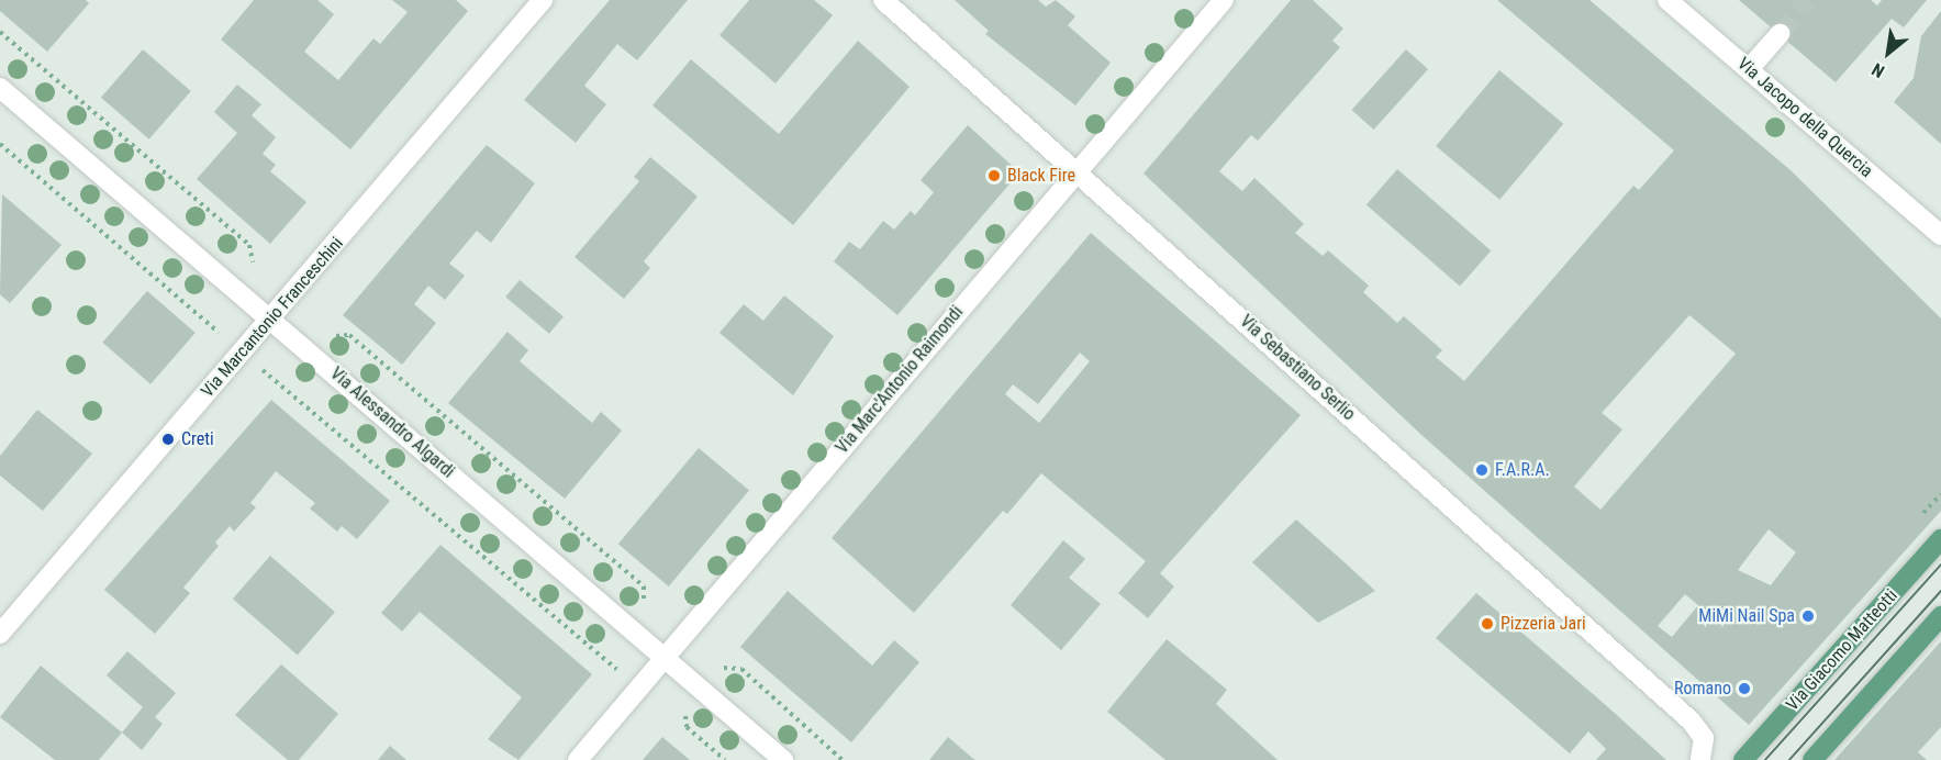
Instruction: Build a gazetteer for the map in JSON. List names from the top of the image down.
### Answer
{
  "streets": {
    "main road": ["Via Giacomo Matteotti"],
    "street": [
      "Via Jacopo della Quercia",
      "Via Marcantonio Franceschini",
      "Via Sebastiano Serlio",
      "Via Marc'Antonio Raimondi",
      "Via Alessandro Algardi"
    ]
  },
  "crossings": [
    ["Via Marcantonio Franceschini", "Via Alessandro Algardi"],
    ["Via Sebastiano Serlio", "Via Marc'Antonio Raimondi"],
    ["Via Marc'Antonio Raimondi", "Via Alessandro Algardi"]
  ],
  "places": [
    "Black Fire",
    "Creti",
    "F.A.R.A.",
    "MiMi Nail Spa",
    "Pizzeria Jari",
    "Romano"
  ],
  "north": "bottom left"
}
